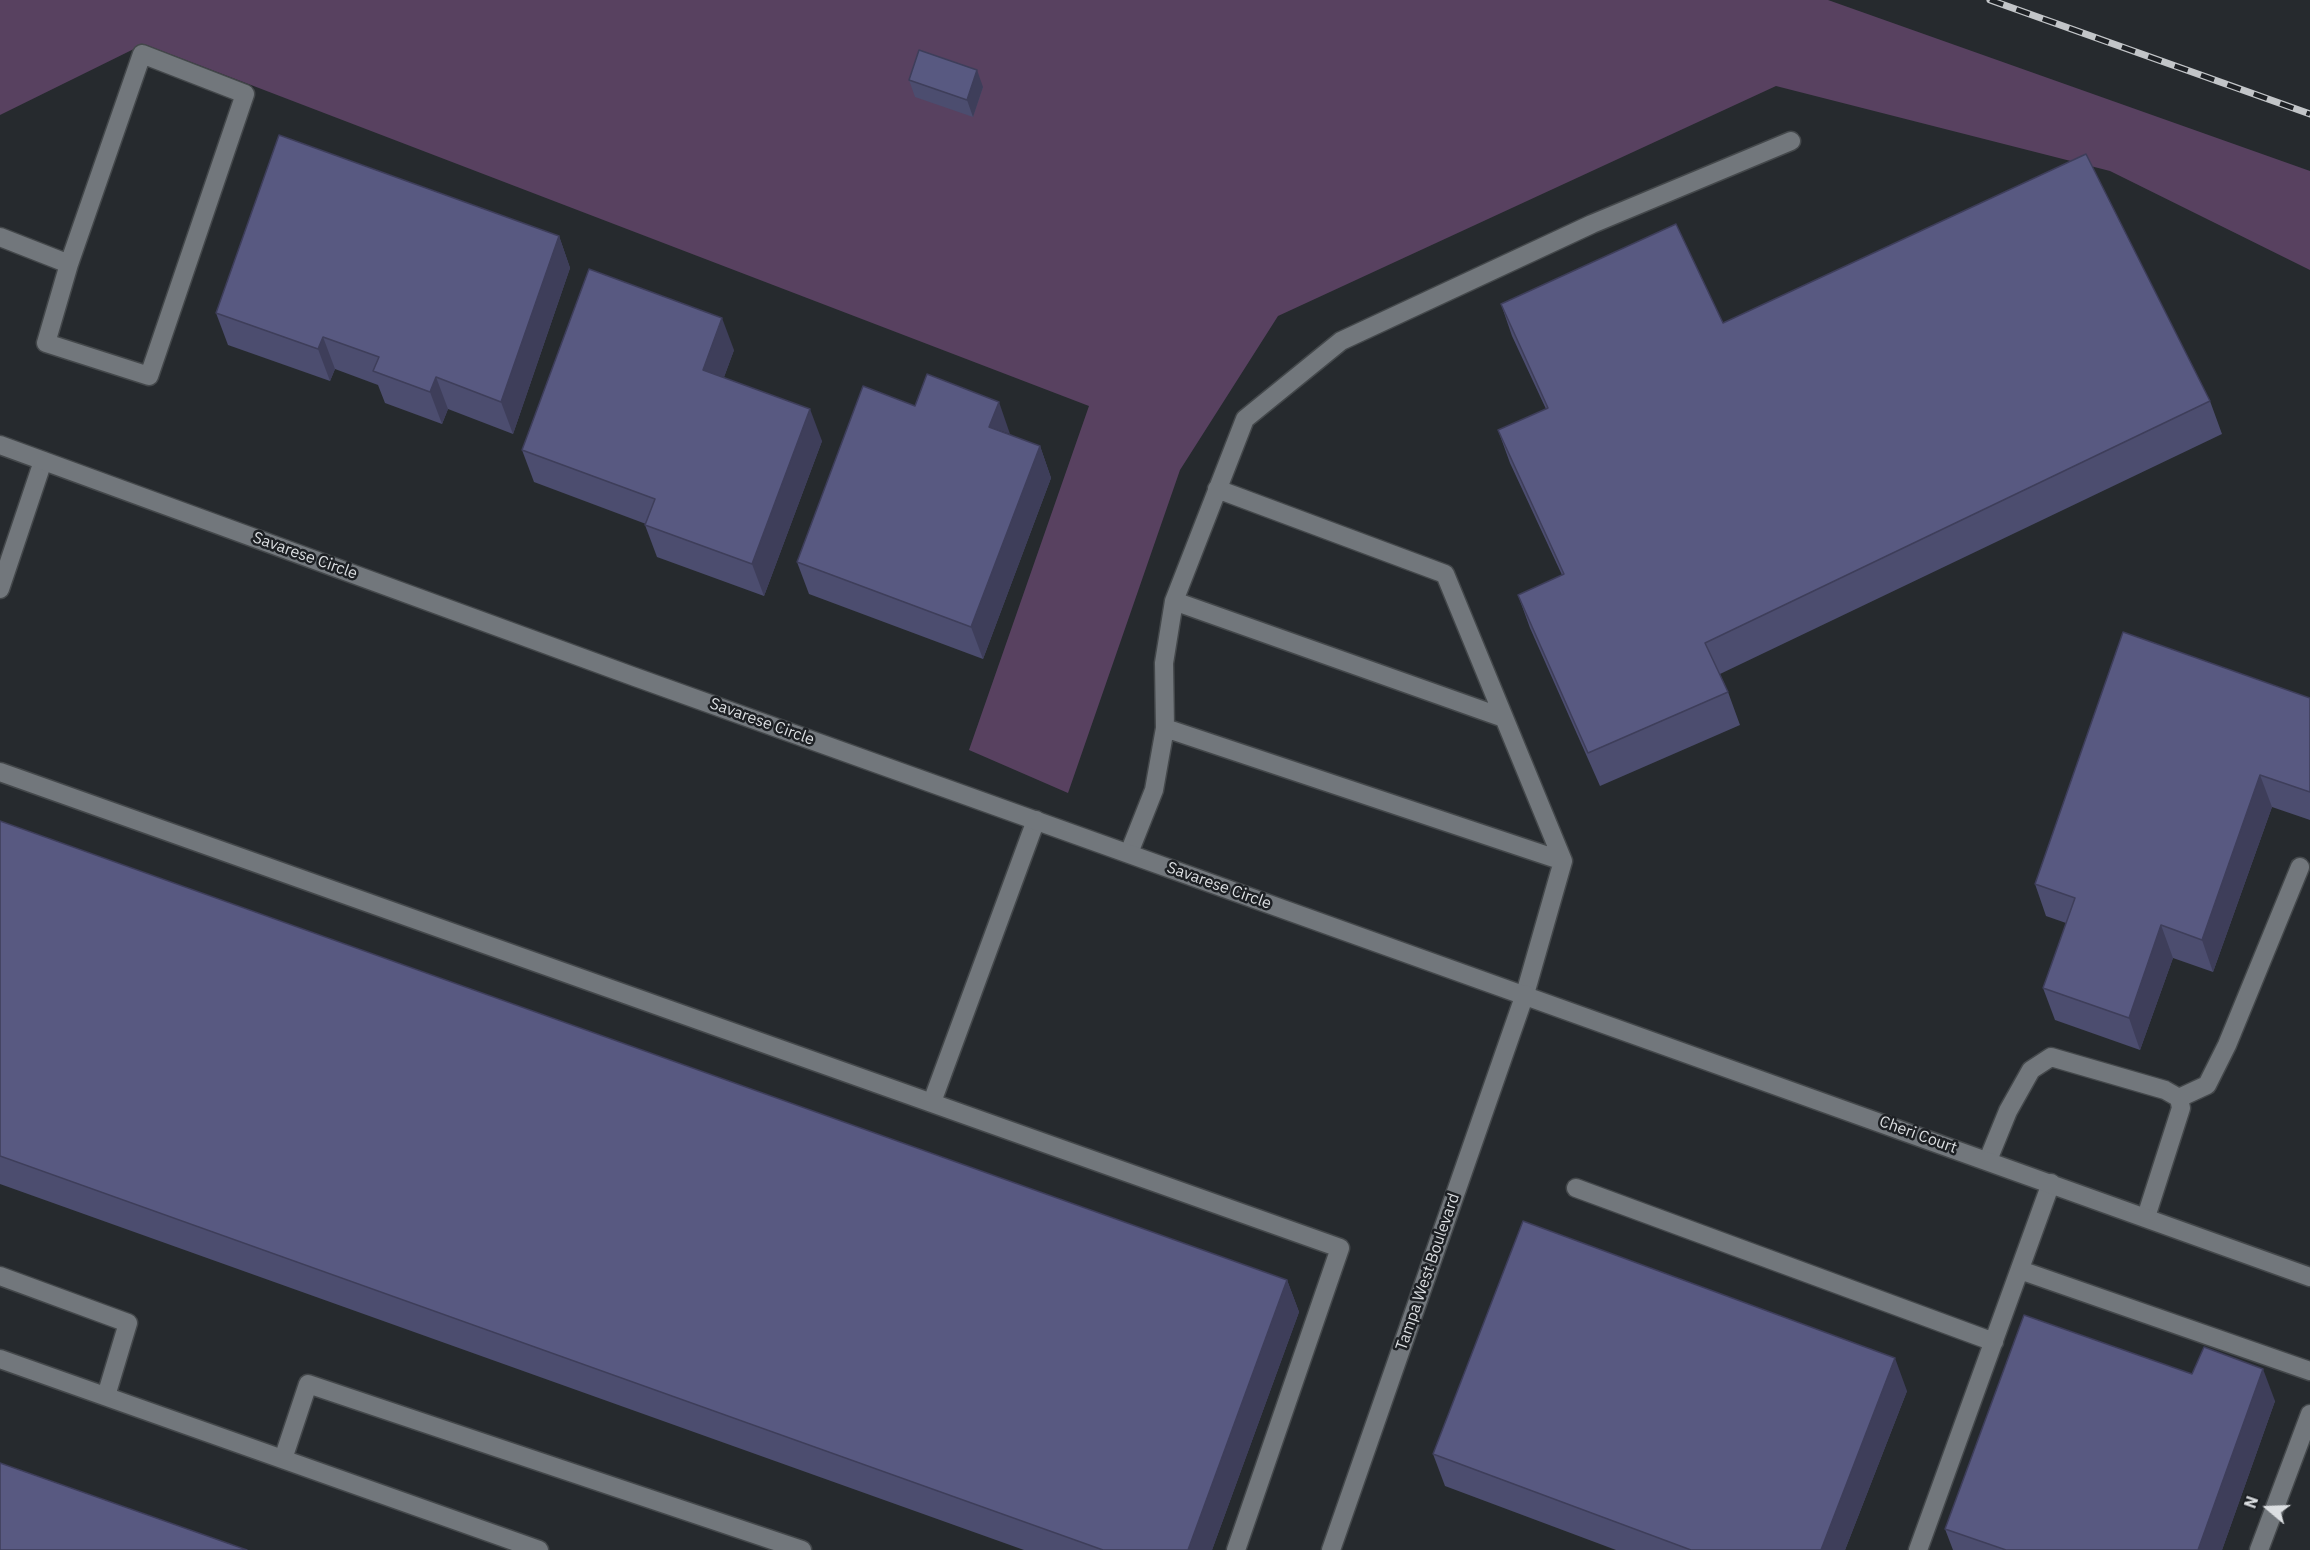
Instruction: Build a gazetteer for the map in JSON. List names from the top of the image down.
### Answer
{
  "streets": {
    "street": ["Savarese Circle", "Cheri Court", "Tampa West Boulevard"]
  },
  "crossings": [
    ["Savarese Circle", "Cheri Court"],
    ["Savarese Circle", "Tampa West Boulevard"],
    ["Cheri Court", "Tampa West Boulevard"]
  ],
  "north": "left"
}
